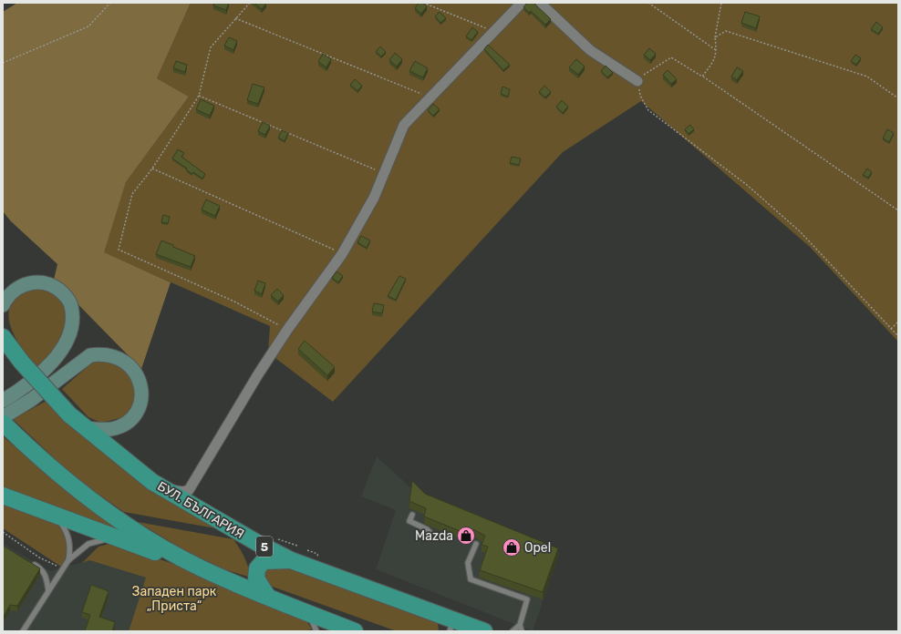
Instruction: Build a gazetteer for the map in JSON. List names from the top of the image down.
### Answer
{
  "streets": {
    "highway": ["БУЛ. БЪЛГАРИЯ", "5"]
  },
  "parks": ["Западен парк „Приста“"],
  "places": {
    "shop": ["Mazda", "Opel"]
  }
}
